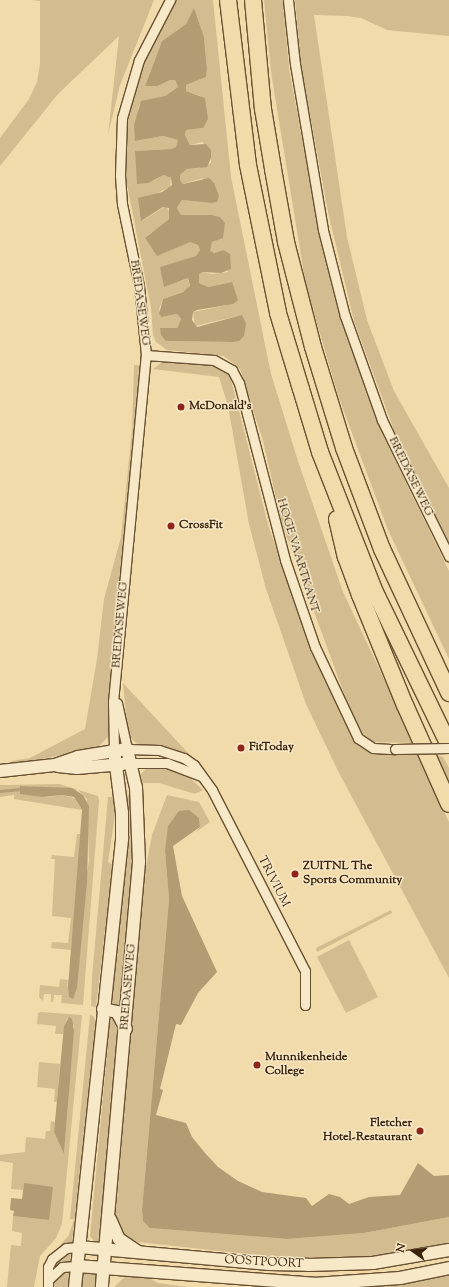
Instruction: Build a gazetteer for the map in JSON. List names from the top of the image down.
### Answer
{
  "streets": {
    "street": [
      "BREDASEWEG",
      "HOGE VAARTKANT",
      "TRIVIUM",
      "OOSTPOORT"
    ]
  },
  "crossings": [
    ["BREDASEWEG", "HOGE VAARTKANT"],
    ["BREDASEWEG", "TRIVIUM"],
    ["BREDASEWEG", "OOSTPOORT"]
  ],
  "places": [
    "McDonald's",
    "CrossFit",
    "FitToday",
    "ZUITNL The Sports Community",
    "Munnikenheide College",
    "Fletcher Hotel-Restaurant"
  ],
  "north": "left"
}
